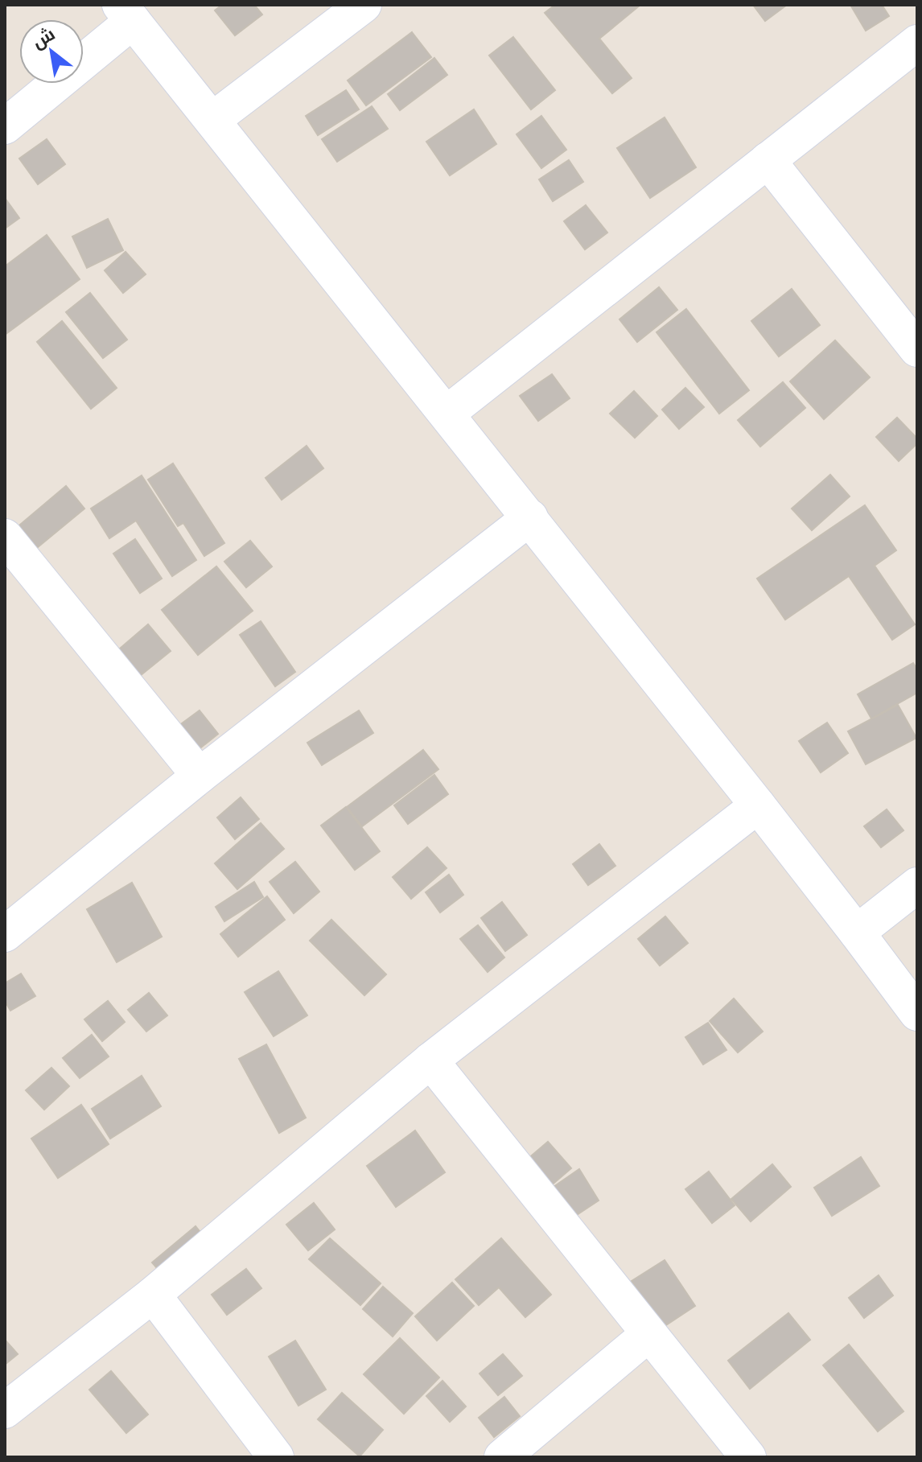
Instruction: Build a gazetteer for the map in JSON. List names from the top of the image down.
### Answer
{
  "north": "top left"
}
